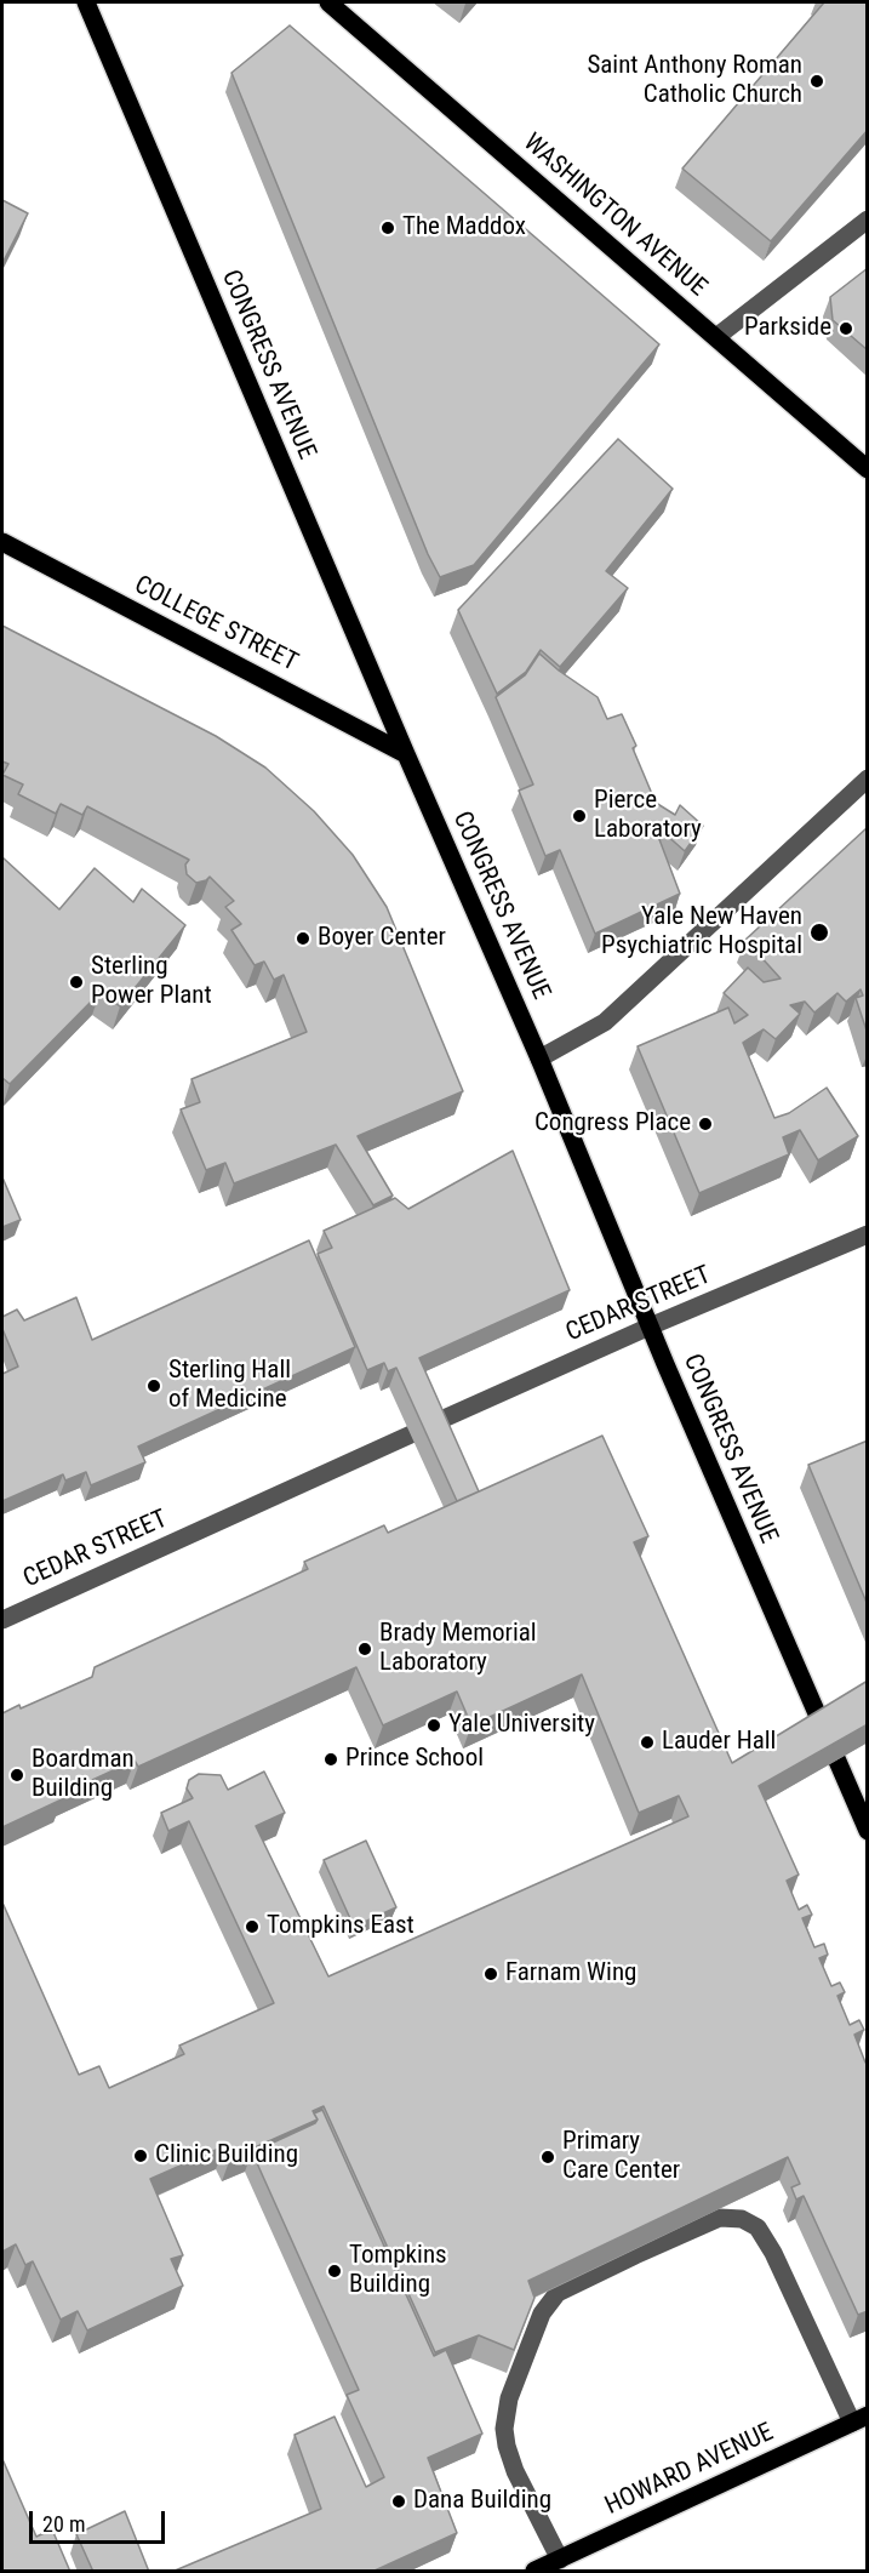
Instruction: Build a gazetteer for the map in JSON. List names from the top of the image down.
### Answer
{
  "streets": {
    "main road": [
      "WASHINGTON AVENUE",
      "CONGRESS AVENUE",
      "COLLEGE STREET",
      "HOWARD AVENUE"
    ],
    "street": ["CEDAR STREET"]
  },
  "crossings": [
    ["CONGRESS AVENUE", "COLLEGE STREET"],
    ["CONGRESS AVENUE", "CEDAR STREET"]
  ],
  "places": [
    "Saint Anthony Roman Catholic Church",
    "The Maddox",
    "Parkside",
    "Pierce Laboratory",
    "Yale New Haven Psychiatric Hospital",
    "Boyer Center",
    "Sterling Power Plant",
    "Congress Place",
    "Sterling Hall of Medicine",
    "Brady Memorial Laboratory",
    "Yale University",
    "Lauder Hall",
    "Prince School",
    "Boardman Building",
    "Tompkins East",
    "Farnam Wing",
    "Clinic Building",
    "Primary Care Center",
    "Tompkins Building",
    "Dana Building"
  ],
  "scale_bar": "20 m"
}
